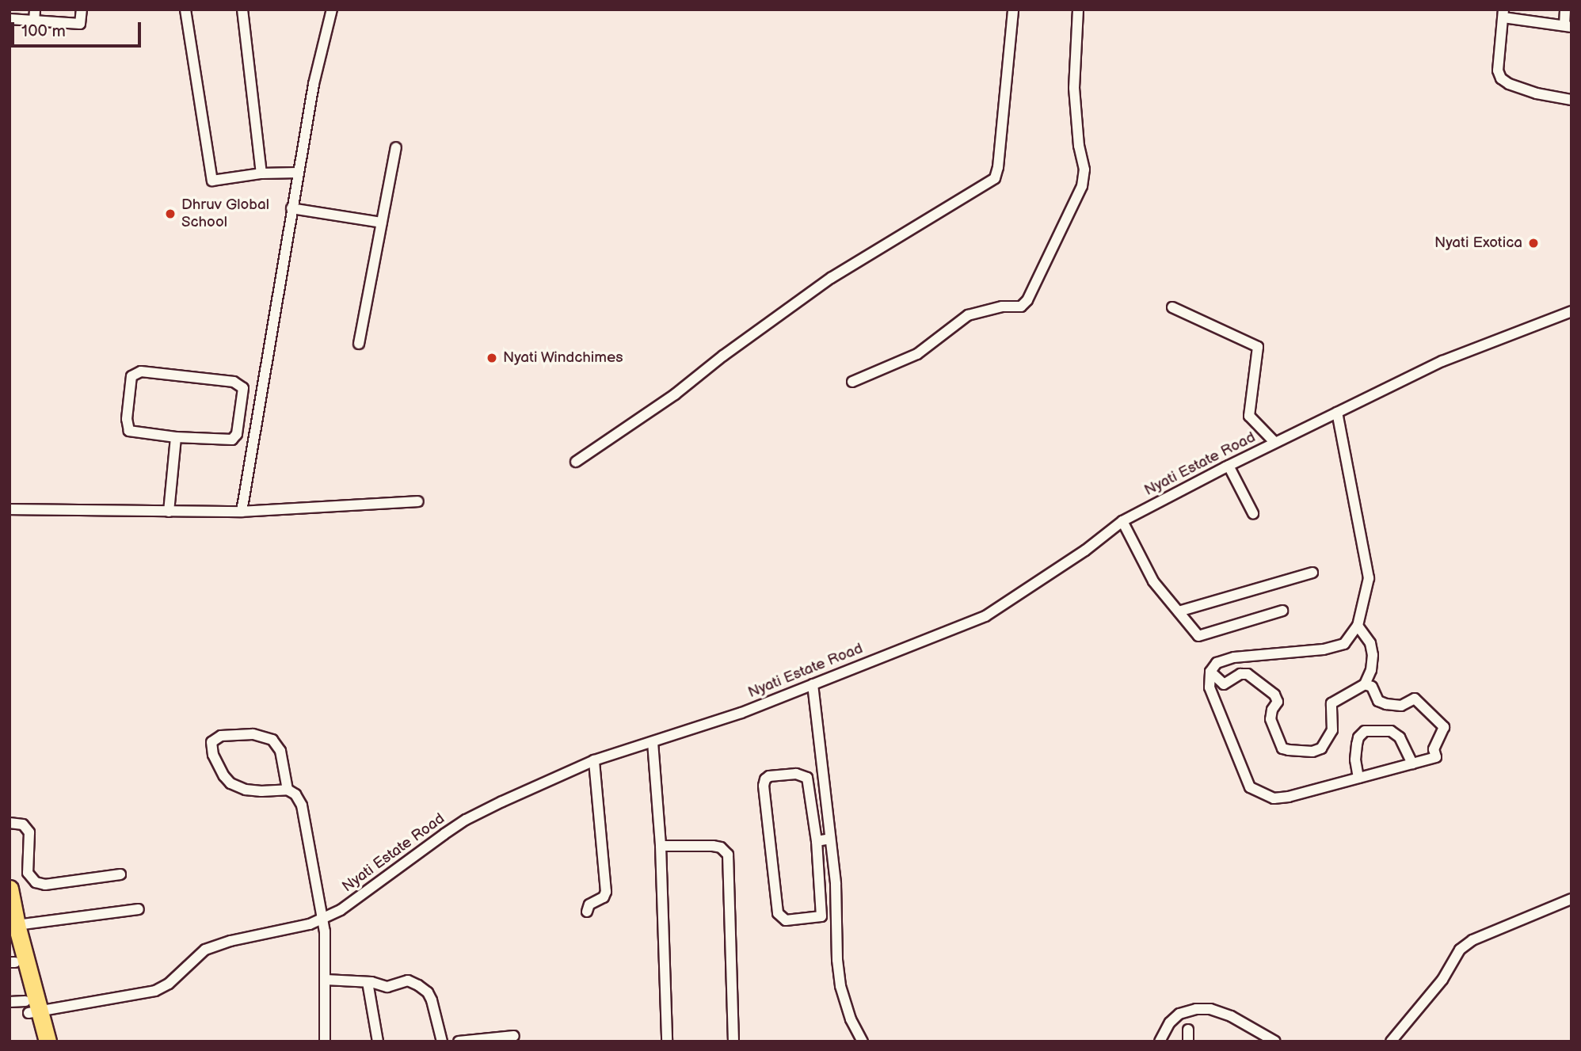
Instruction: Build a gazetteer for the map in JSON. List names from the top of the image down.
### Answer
{
  "streets": {
    "street": ["Nyati Estate Road"]
  },
  "places": ["Dhruv Global School", "Nyati Exotica", "Nyati Windchimes"],
  "scale_bar": "100 m"
}
